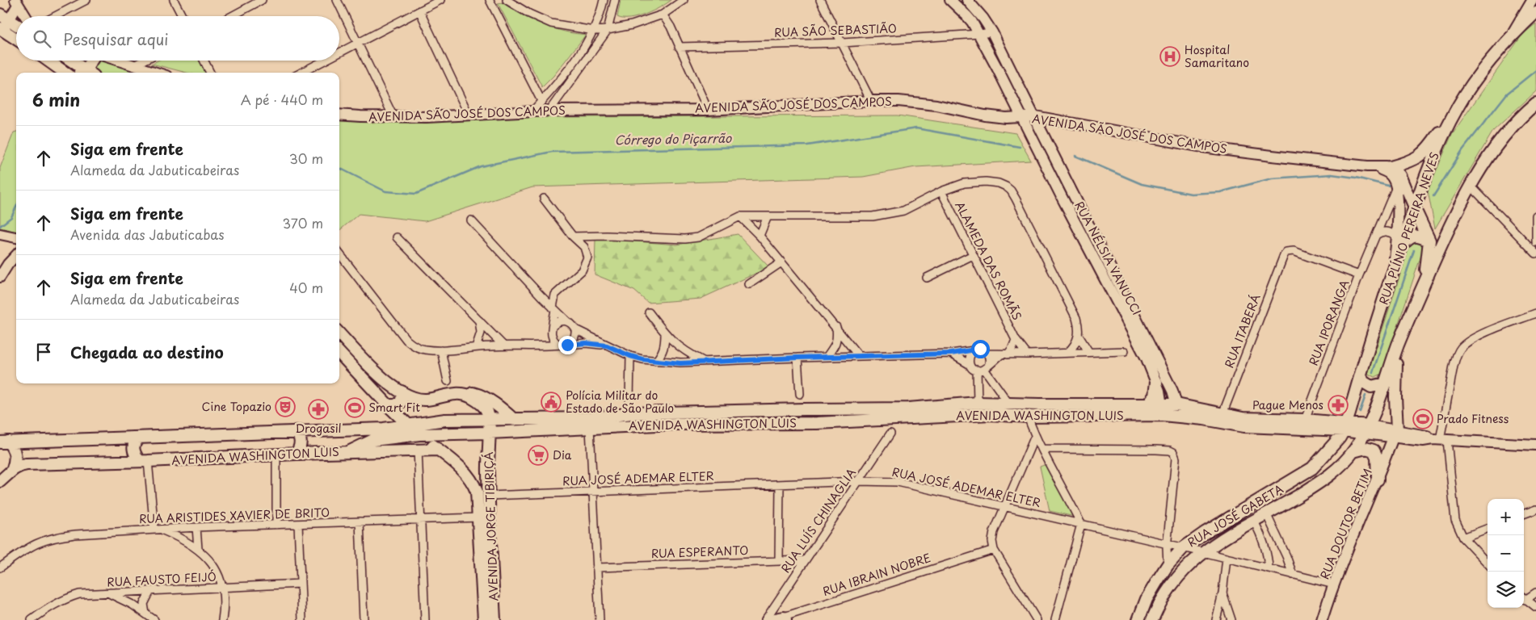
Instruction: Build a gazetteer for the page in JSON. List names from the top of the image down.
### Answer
{
  "streets": {
    "main road": [
      "AVENIDA SÃO JOSÉ DOS CAMPOS",
      "RUA PLÍNIO PEREIRA NEVES",
      "RUA NÉLSIA VANUCCI",
      "AVENIDA WASHINGTON LUIS",
      "RUA JOSÉ GABETA",
      "RUA DOUTOR BETIM",
      "AVENIDA JORGE TIBIRIÇÁ",
      "RUA IBRAIN NOBRE"
    ],
    "street": [
      "RUA SÃO SEBASTIÃO",
      "ALAMEDA DAS ROMÃS",
      "RUA IPORANGA",
      "RUA ITABERÁ",
      "RUA JOSÉ ADEMAR ELTER",
      "RUA ARISTIDES XAVIER DE BRITO",
      "RUA LUÍS CHINAGLIA",
      "RUA ESPERANTO",
      "RUA FAUSTO FEIJÓ"
    ]
  },
  "crossings": [
    ["RUA SÃO SEBASTIÃO", "RUA NÉLSIA VANUCCI"],
    ["AVENIDA SÃO JOSÉ DOS CAMPOS", "RUA NÉLSIA VANUCCI"],
    ["AVENIDA SÃO JOSÉ DOS CAMPOS", "RUA IPORANGA"],
    ["RUA PLÍNIO PEREIRA NEVES", "AVENIDA WASHINGTON LUIS"],
    ["RUA PLÍNIO PEREIRA NEVES", "RUA JOSÉ GABETA"],
    ["RUA NÉLSIA VANUCCI", "AVENIDA WASHINGTON LUIS"],
    ["RUA IPORANGA", "RUA ITABERÁ"],
    ["RUA IPORANGA", "AVENIDA WASHINGTON LUIS"],
    ["RUA ITABERÁ", "AVENIDA WASHINGTON LUIS"],
    ["AVENIDA WASHINGTON LUIS", "RUA JOSÉ GABETA"],
    ["AVENIDA WASHINGTON LUIS", "RUA DOUTOR BETIM"],
    ["AVENIDA WASHINGTON LUIS", "AVENIDA JORGE TIBIRIÇÁ"],
    ["RUA JOSÉ ADEMAR ELTER", "RUA JOSÉ GABETA"],
    ["RUA JOSÉ ADEMAR ELTER", "RUA LUÍS CHINAGLIA"],
    ["RUA JOSÉ ADEMAR ELTER", "RUA DOUTOR BETIM"],
    ["RUA JOSÉ ADEMAR ELTER", "AVENIDA JORGE TIBIRIÇÁ"],
    ["RUA ARISTIDES XAVIER DE BRITO", "AVENIDA JORGE TIBIRIÇÁ"],
    ["RUA LUÍS CHINAGLIA", "RUA ESPERANTO"],
    ["RUA LUÍS CHINAGLIA", "RUA IBRAIN NOBRE"]
  ],
  "water": ["Córrego do Piçarrão"],
  "places": {
    "hospital": ["Hospital Samaritano"],
    "public building": ["Polícia Militar do Estado de São Paulo"],
    "pharmacy": ["Pague Menos", "Drogasil"],
    "theatre": ["Cine Topazio"],
    "sports": ["Smart Fit", "Prado Fitness"],
    "supermarket": ["Dia"]
  },
  "page": {
    "search": "Pesquisar aqui",
    "heading": ["6 min", "A pé · 440 m"],
    "list": [
      ["Siga em frente", "Alameda da Jabuticabeiras", "30 m"],
      ["Siga em frente", "Avenida das Jabuticabas", "370 m"],
      ["Siga em frente", "Alameda da Jabuticabeiras", "40 m"],
      "Chegada ao destino"
    ],
    "map_buttons": ["+", "−"]
  }
}
